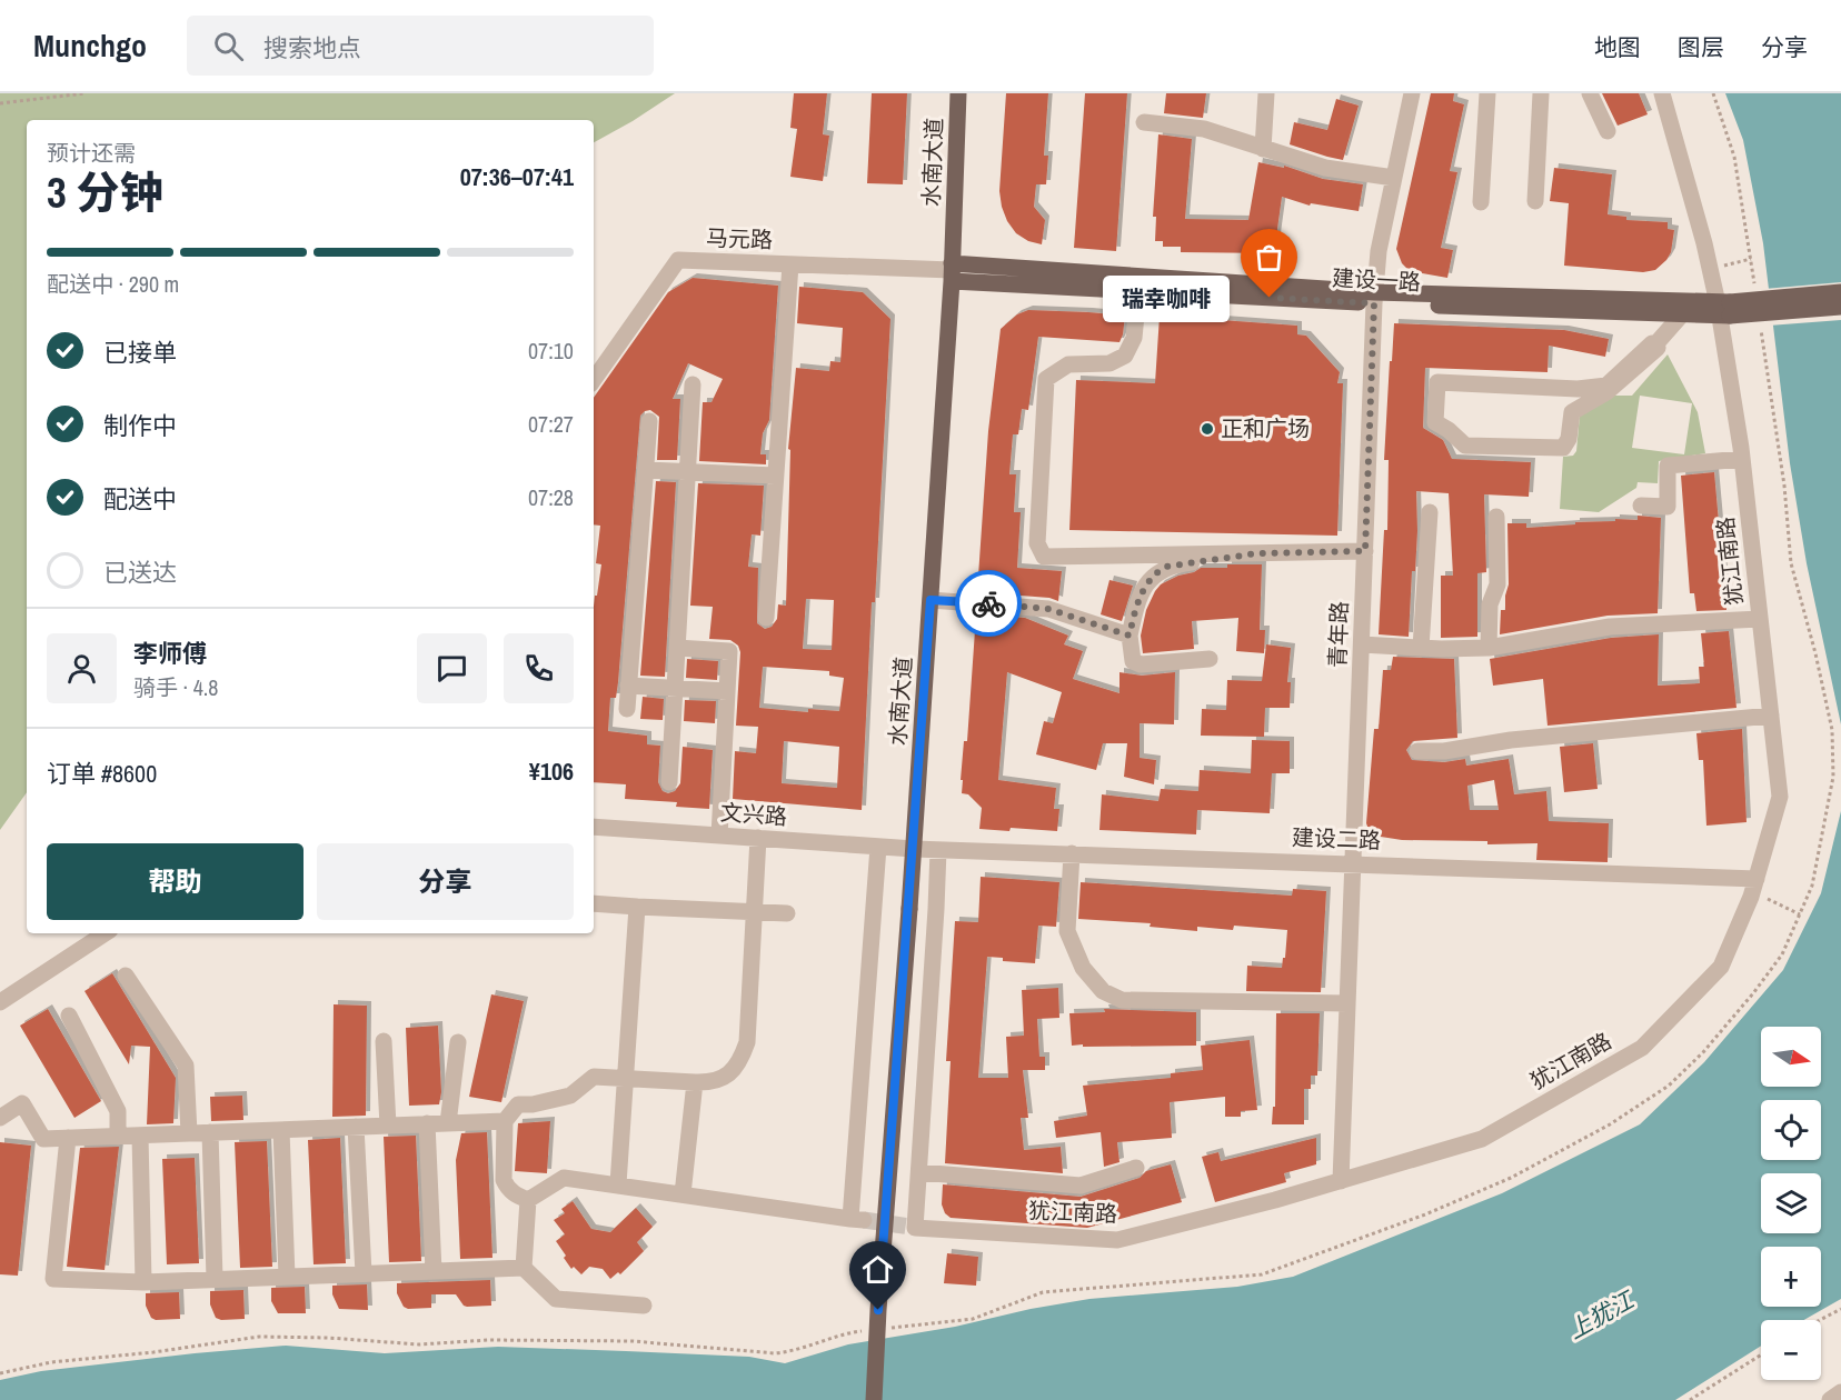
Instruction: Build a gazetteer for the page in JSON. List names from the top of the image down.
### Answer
{
  "streets": {
    "main road": ["水南大道", "建设一路"],
    "street": [
      "马元路",
      "犹江南路",
      "青年路",
      "文兴路",
      "建设二路"
    ]
  },
  "crossings": [
    ["水南大道", "马元路"],
    ["水南大道", "建设一路"],
    ["水南大道", "文兴路"],
    ["水南大道", "建设二路"],
    ["马元路", "建设一路"],
    ["建设一路", "犹江南路"],
    ["建设一路", "青年路"],
    ["犹江南路", "青年路"],
    ["犹江南路", "建设二路"],
    ["青年路", "建设二路"],
    ["文兴路", "建设二路"]
  ],
  "water": ["上犹江"],
  "places": ["瑞幸咖啡", "正和广场"],
  "north": "right",
  "page": {
    "header": "Munchgo",
    "search": "搜索地点",
    "nav": ["地图", "图层", "分享"],
    "heading": ["3 分钟", "预计还需", "07:36–07:41"],
    "panel": [
      "李师傅",
      "骑手 · 4.8",
      "订单 #8600",
      "¥106"
    ],
    "bar": "配送中 · 290 m",
    "bubble": "瑞幸咖啡",
    "list": [
      ["已接单", "07:10"],
      ["制作中", "07:27"],
      ["配送中", "07:28"],
      "已送达"
    ],
    "buttons": ["帮助", "分享"],
    "map_buttons": ["+", "−"]
  }
}
